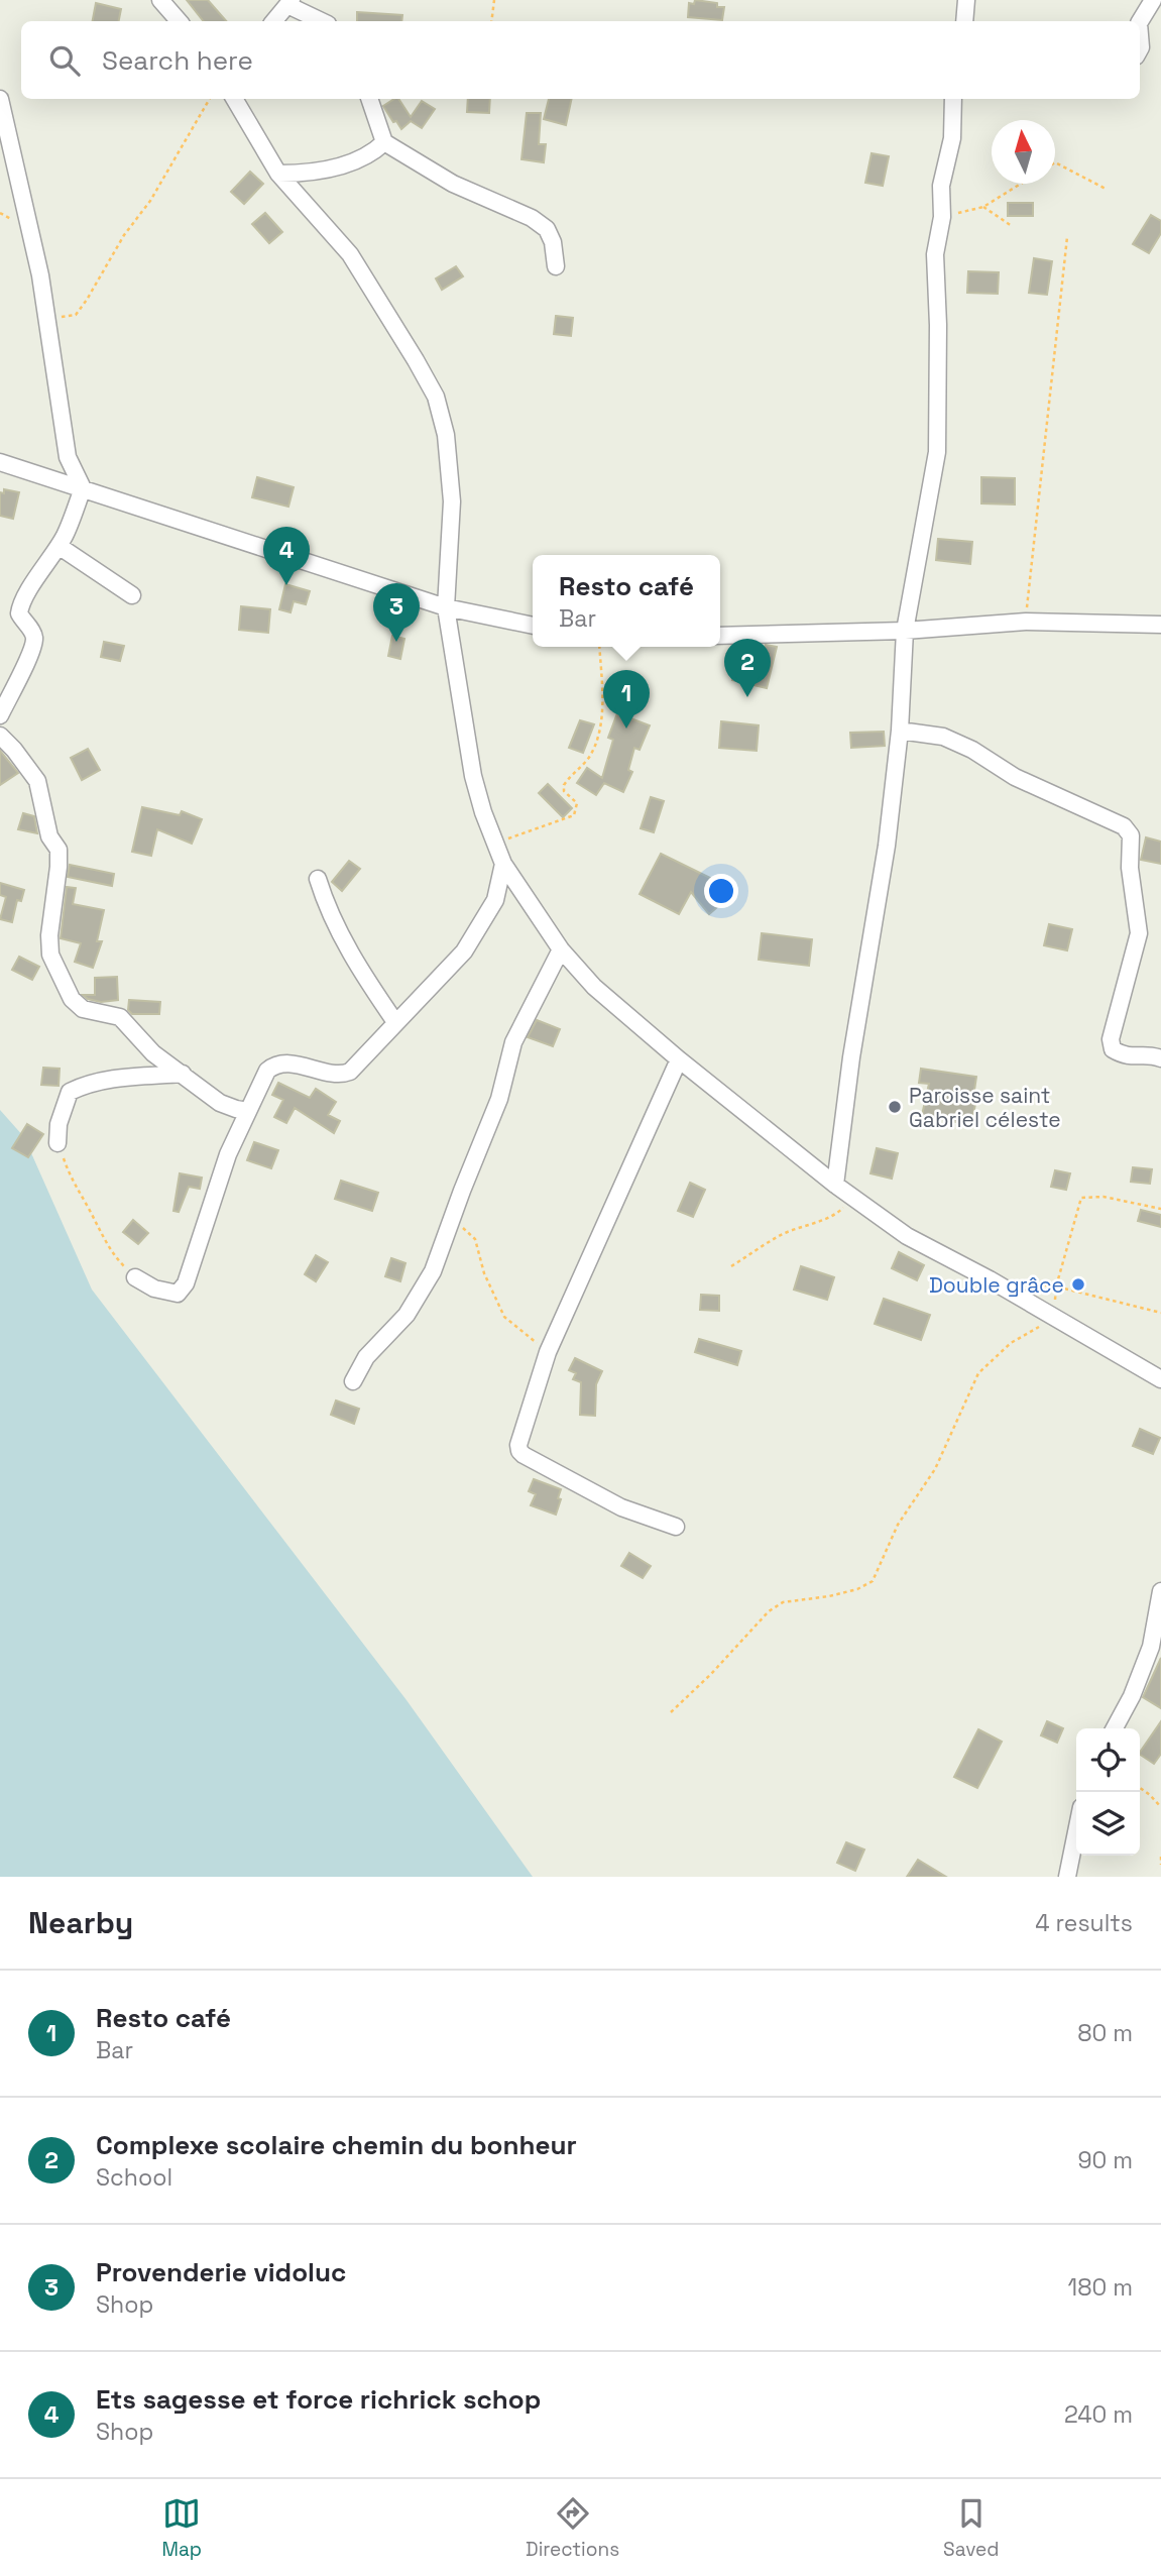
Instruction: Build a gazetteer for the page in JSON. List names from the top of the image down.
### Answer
{
  "places": ["Paroisse saint Gabriel céleste", "Double grâce"],
  "north": "top",
  "page": {
    "search": "Search here",
    "pins": [
      "4",
      "3",
      "2",
      "1"
    ],
    "popup": ["Resto café", "Bar"],
    "heading": ["Nearby", "4 results"],
    "list": [
      {
        "mark": "1",
        "name": "Resto café",
        "note": "Bar",
        "value": "80 m"
      },
      {
        "mark": "2",
        "name": "Complexe scolaire chemin du bonheur",
        "note": "School",
        "value": "90 m"
      },
      {
        "mark": "3",
        "name": "Provenderie vidoluc",
        "note": "Shop",
        "value": "180 m"
      },
      {
        "mark": "4",
        "name": "Ets sagesse et force richrick schop",
        "note": "Shop",
        "value": "240 m"
      }
    ],
    "nav": ["Map", "Directions", "Saved"]
  }
}
